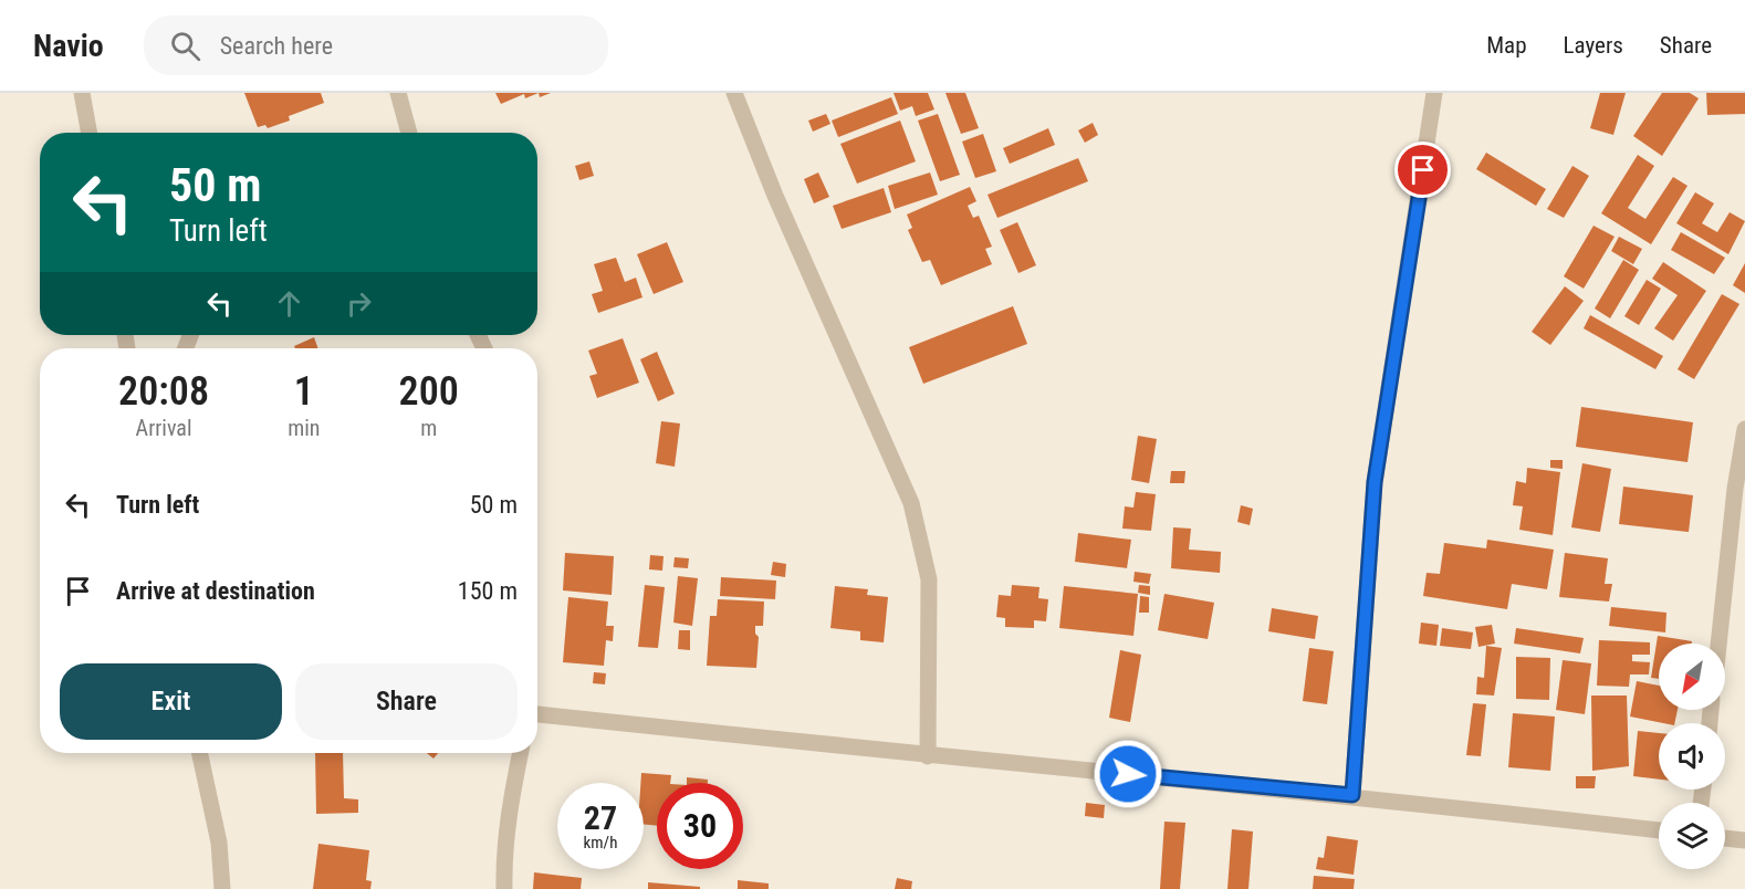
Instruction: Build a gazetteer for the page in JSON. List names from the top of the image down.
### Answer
{
  "north": "bottom left",
  "page": {
    "header": "Navio",
    "search": "Search here",
    "nav": ["Map", "Layers", "Share"],
    "turn": ["50 m", "Turn left"],
    "eta": [
      "20:08",
      "Arrival",
      "1",
      "min",
      "200",
      "m"
    ],
    "list": [
      {
        "name": "Turn left",
        "value": "50 m"
      },
      {
        "name": "Arrive at destination",
        "value": "150 m"
      }
    ],
    "buttons": ["Exit", "Share"],
    "speed": "27 km/h",
    "limit": "30"
  }
}
